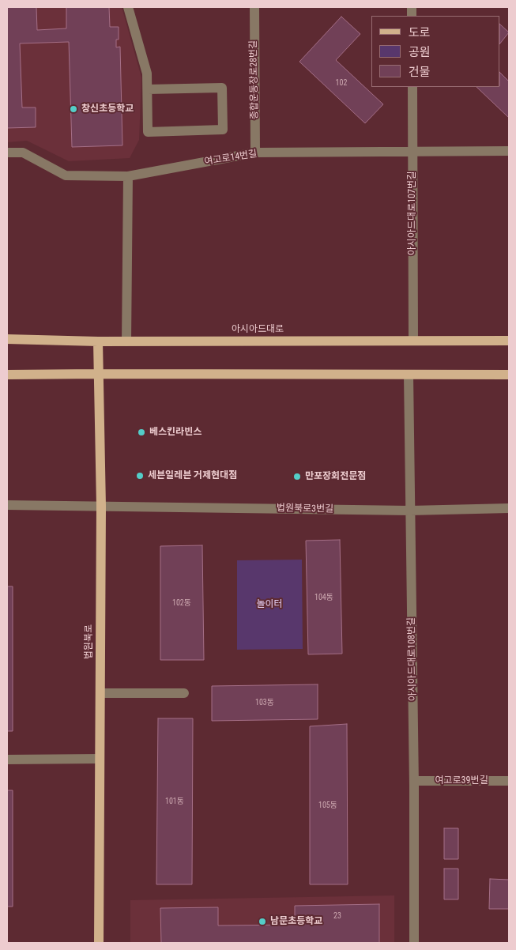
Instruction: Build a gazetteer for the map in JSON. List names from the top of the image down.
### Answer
{
  "streets": {
    "main road": ["아시아드대로", "법원북로"],
    "street": [
      "종합운동장로28번길",
      "여고로14번길",
      "아시아드대로107번길",
      "법원북로3번길",
      "아시아드대로108번길",
      "여고로39번길"
    ]
  },
  "crossings": [
    ["종합운동장로28번길", "여고로14번길"],
    ["여고로14번길", "아시아드대로107번길"],
    ["아시아드대로107번길", "아시아드대로"],
    ["아시아드대로", "법원북로"],
    ["법원북로3번길", "법원북로"],
    ["법원북로3번길", "아시아드대로108번길"],
    ["아시아드대로108번길", "여고로39번길"]
  ],
  "parks": ["놀이터"],
  "places": [
    "창신초등학교",
    "베스킨라빈스",
    "세븐일레븐 거제현대점",
    "만포장회전문점",
    "남문초등학교"
  ],
  "house_numbers": [
    "102",
    "104동",
    "102동",
    "103동",
    "101동",
    "105동",
    "23"
  ],
  "legend": ["도로", "공원", "건물"]
}
